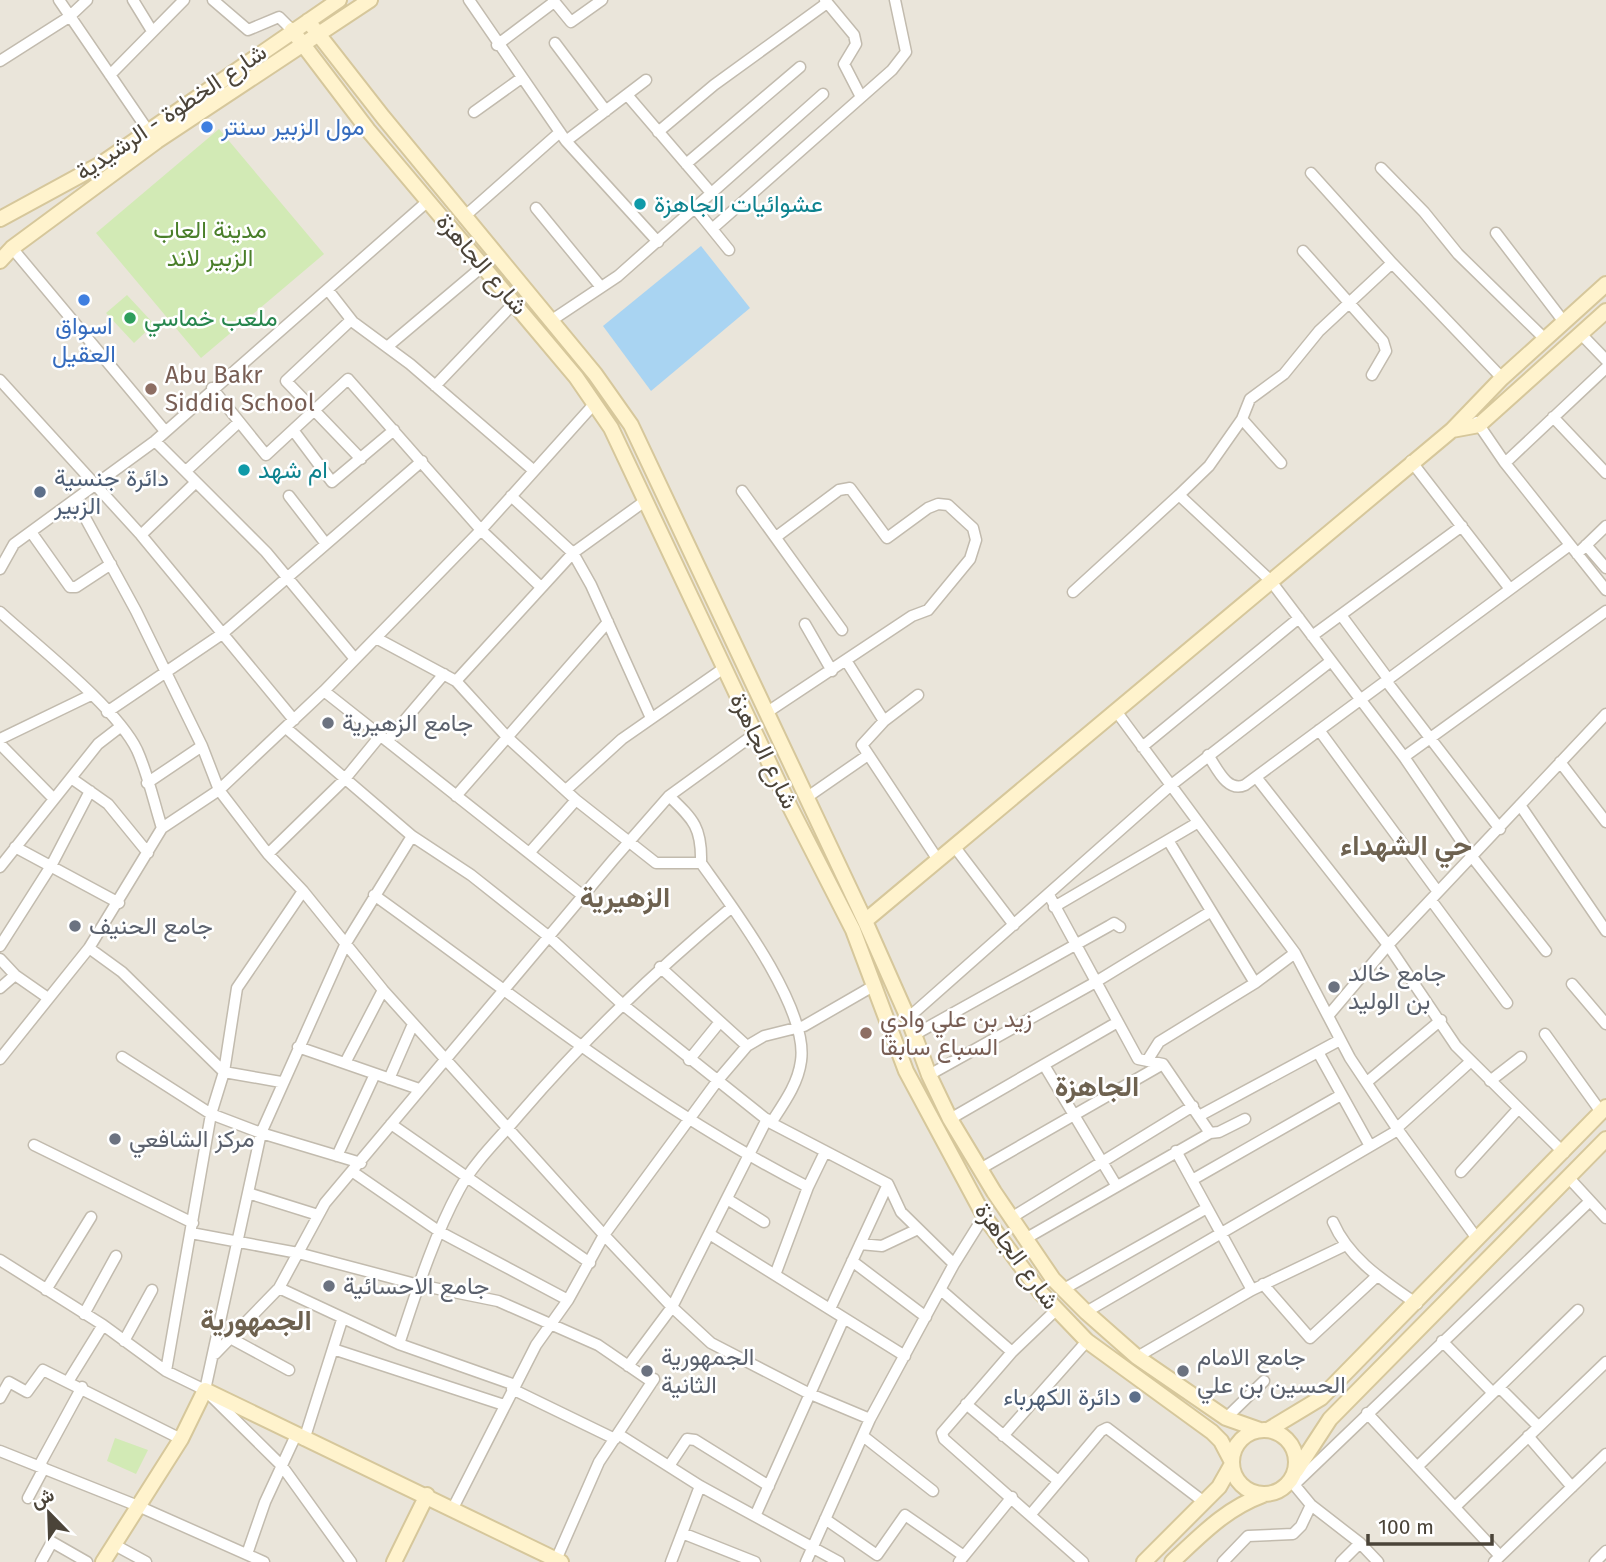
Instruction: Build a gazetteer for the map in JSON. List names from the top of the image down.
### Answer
{
  "streets": {
    "street": ["شارع الخطوة - الرشيدية", "شارع الجاهزة"]
  },
  "crossings": [
    ["شارع الخطوة - الرشيدية", "شارع الجاهزة"]
  ],
  "districts": [
    "حي الشهداء",
    "الزهيرية",
    "الجاهزة",
    "الجمهورية"
  ],
  "parks": ["مدينة العاب الزبير لاند"],
  "places": [
    "مول الزبير سنتر",
    "عشوائيات الجاهزة",
    "اسواق العقيل",
    "ملعب خماسي",
    "Abu Bakr Siddiq School",
    "ام شهد",
    "دائرة جنسية الزبير",
    "جامع الزهيرية",
    "جامع الحنيف",
    "جامع خالد بن الوليد",
    "زيد بن علي وادي السباع سابقا",
    "مركز الشافعي",
    "جامع الاحسائية",
    "الجمهورية الثانية",
    "جامع الامام الحسين بن علي",
    "دائرة الكهرباء"
  ],
  "scale_bar": "100 m",
  "north": "top left"
}
